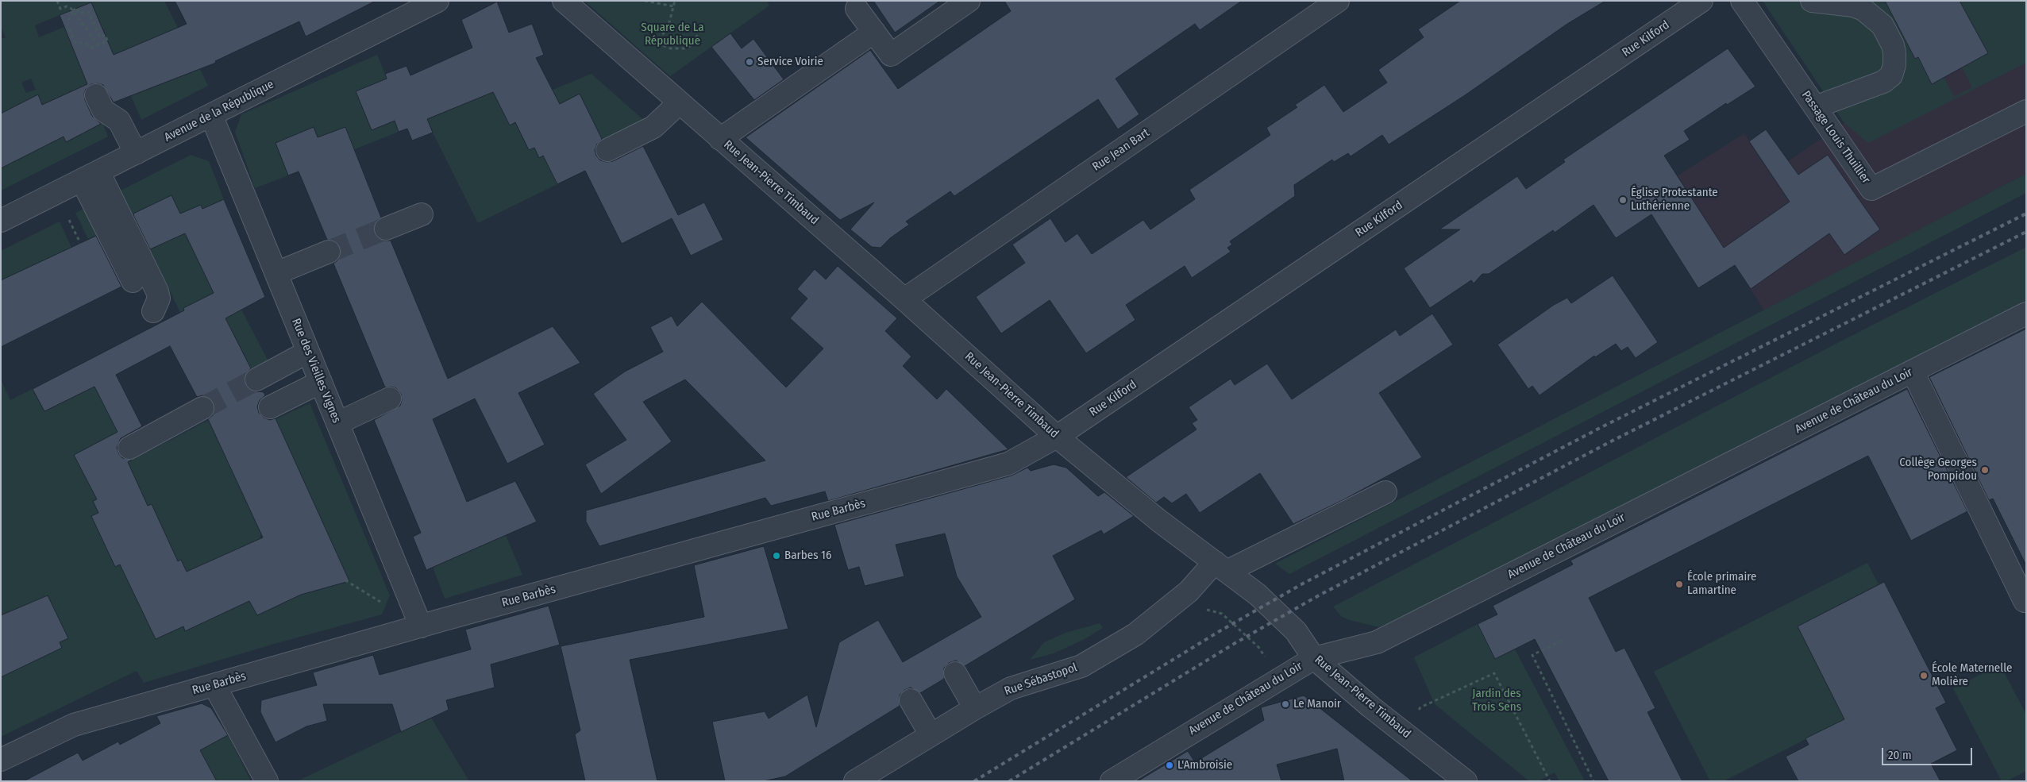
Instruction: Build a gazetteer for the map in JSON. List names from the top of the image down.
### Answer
{
  "streets": {
    "street": [
      "Rue Kilford",
      "Avenue de la République",
      "Passage Louis Thuillier",
      "Rue Jean Bart",
      "Rue Jean-Pierre Timbaud",
      "Rue des Vieilles Vignes",
      "Avenue de Château du Loir",
      "Rue Barbès",
      "Rue Sébastopol"
    ]
  },
  "crossings": [
    ["Rue Kilford", "Rue Jean-Pierre Timbaud"],
    ["Rue Kilford", "Rue Barbès"],
    ["Avenue de la République", "Rue des Vieilles Vignes"],
    ["Rue Jean Bart", "Rue Jean-Pierre Timbaud"],
    ["Rue Jean-Pierre Timbaud", "Avenue de Château du Loir"],
    ["Rue Jean-Pierre Timbaud", "Rue Barbès"],
    ["Rue Jean-Pierre Timbaud", "Rue Sébastopol"],
    ["Rue des Vieilles Vignes", "Rue Barbès"]
  ],
  "parks": ["Square de La République", "Jardin des Trois Sens"],
  "places": [
    "Service Voirie",
    "Église Protestante Luthérienne",
    "Collège Georges Pompidou",
    "Barbes 16",
    "École primaire Lamartine",
    "École Maternelle Molière",
    "Le Manoir",
    "L'Ambroisie"
  ],
  "scale_bar": "20 m"
}
